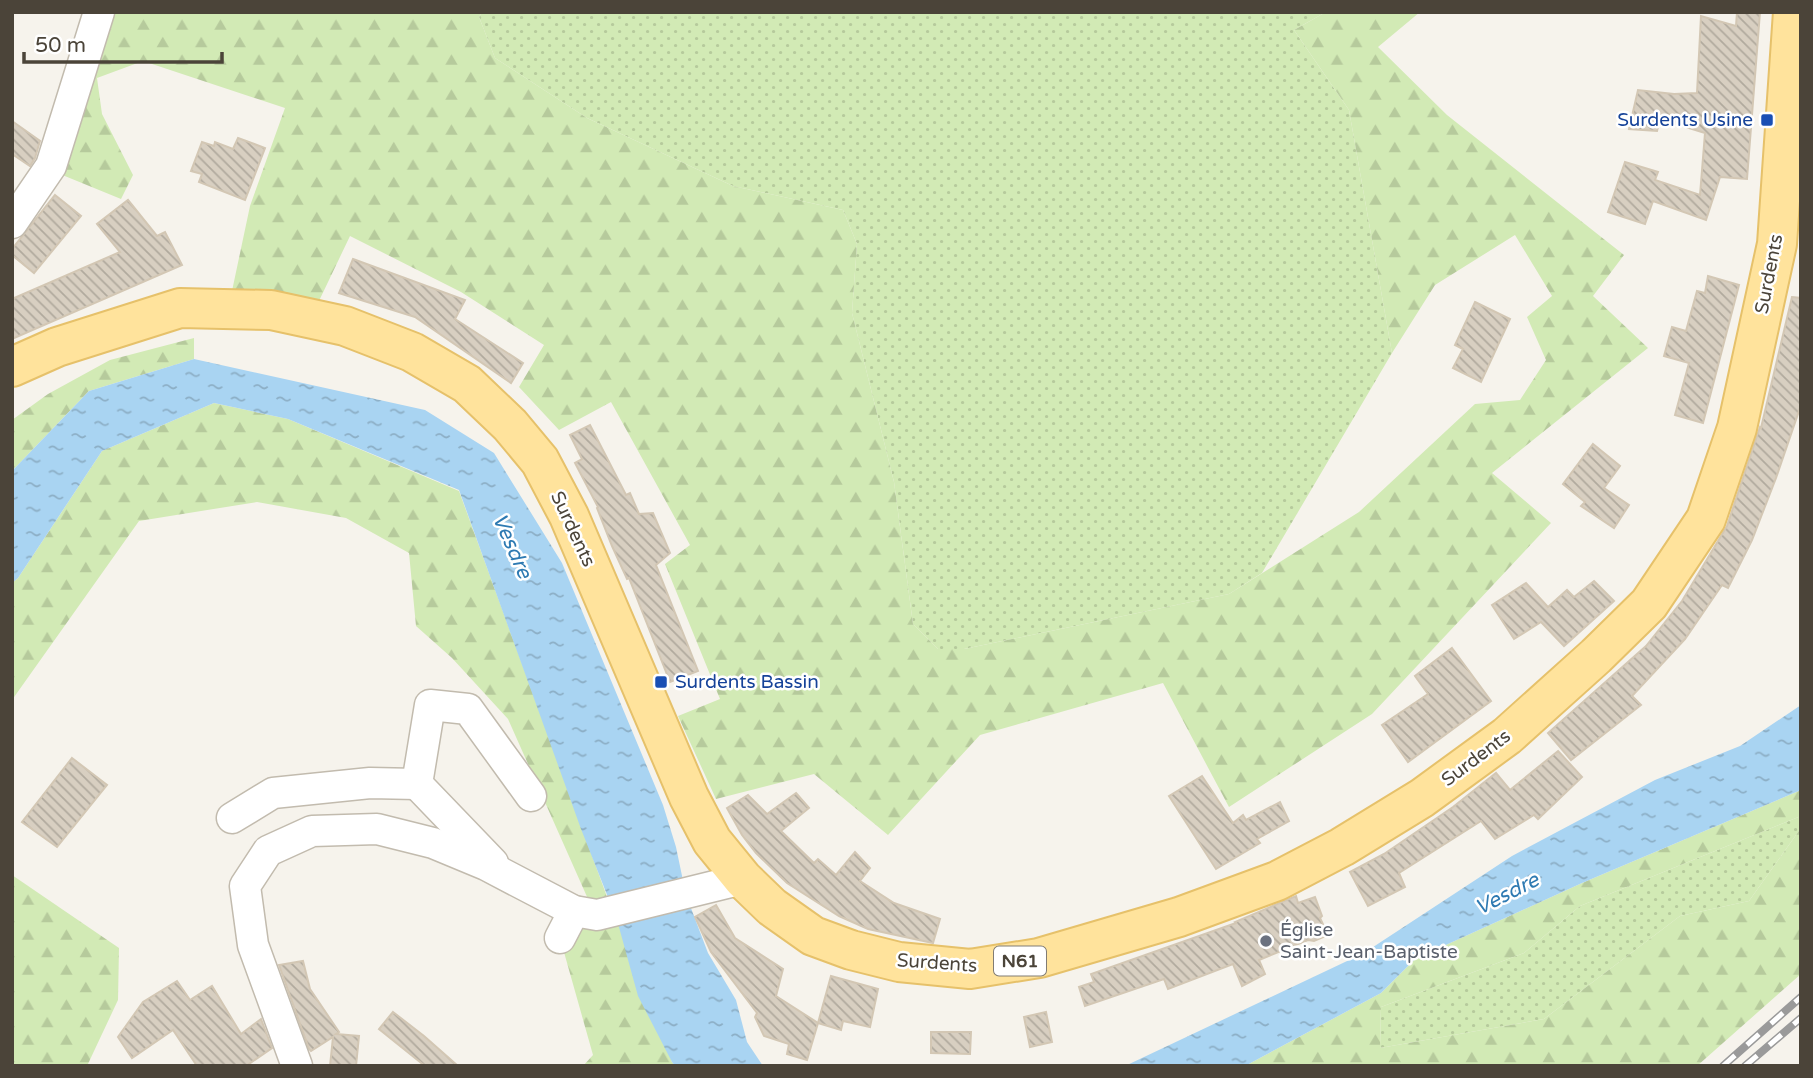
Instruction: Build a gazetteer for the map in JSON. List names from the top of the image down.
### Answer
{
  "streets": {
    "main road": ["Surdents", "N61"]
  },
  "water": ["Vesdre"],
  "places": {
    "transit": ["Surdents Usine", "Surdents Bassin"],
    "other": ["Église Saint-Jean-Baptiste"]
  },
  "scale_bar": "50 m"
}
